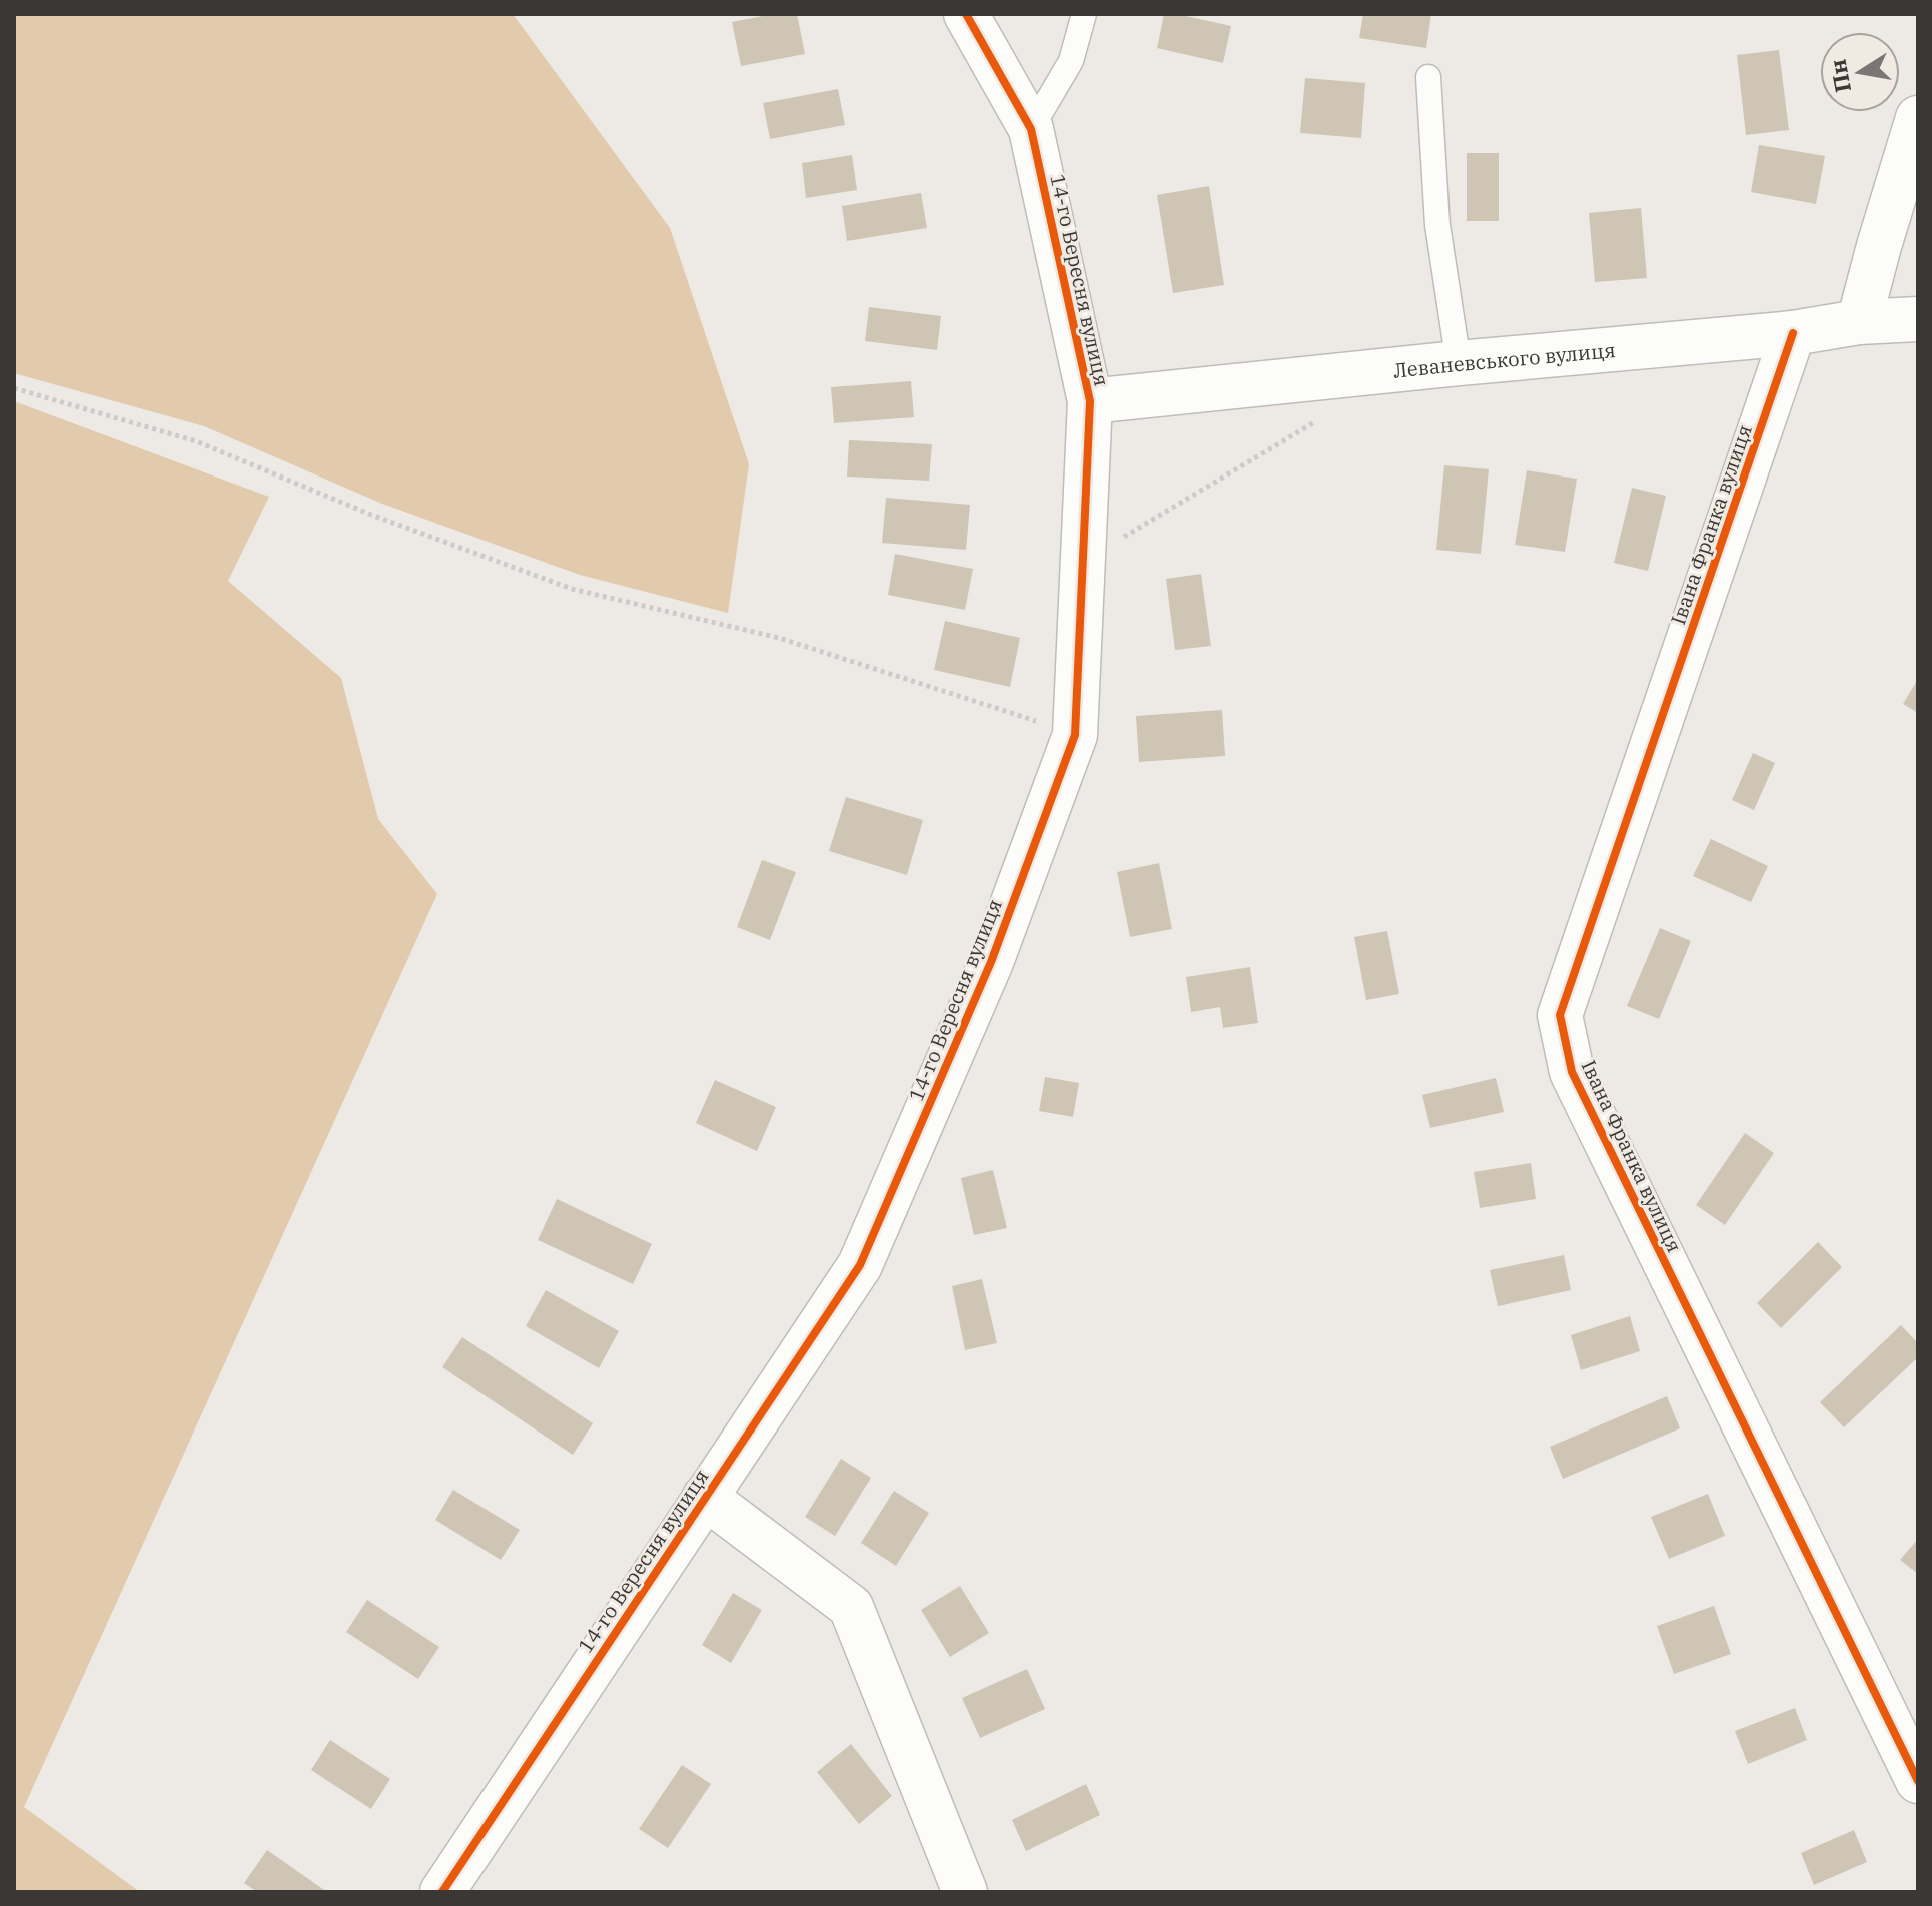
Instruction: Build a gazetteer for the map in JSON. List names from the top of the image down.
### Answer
{
  "streets": {
    "street": ["14-го Вересня вулиця", "Леваневського вулиця", "Івана Франка вулиця"]
  },
  "crossings": [
    ["14-го Вересня вулиця", "Леваневського вулиця"],
    ["Леваневського вулиця", "Івана Франка вулиця"]
  ],
  "north": "left"
}
